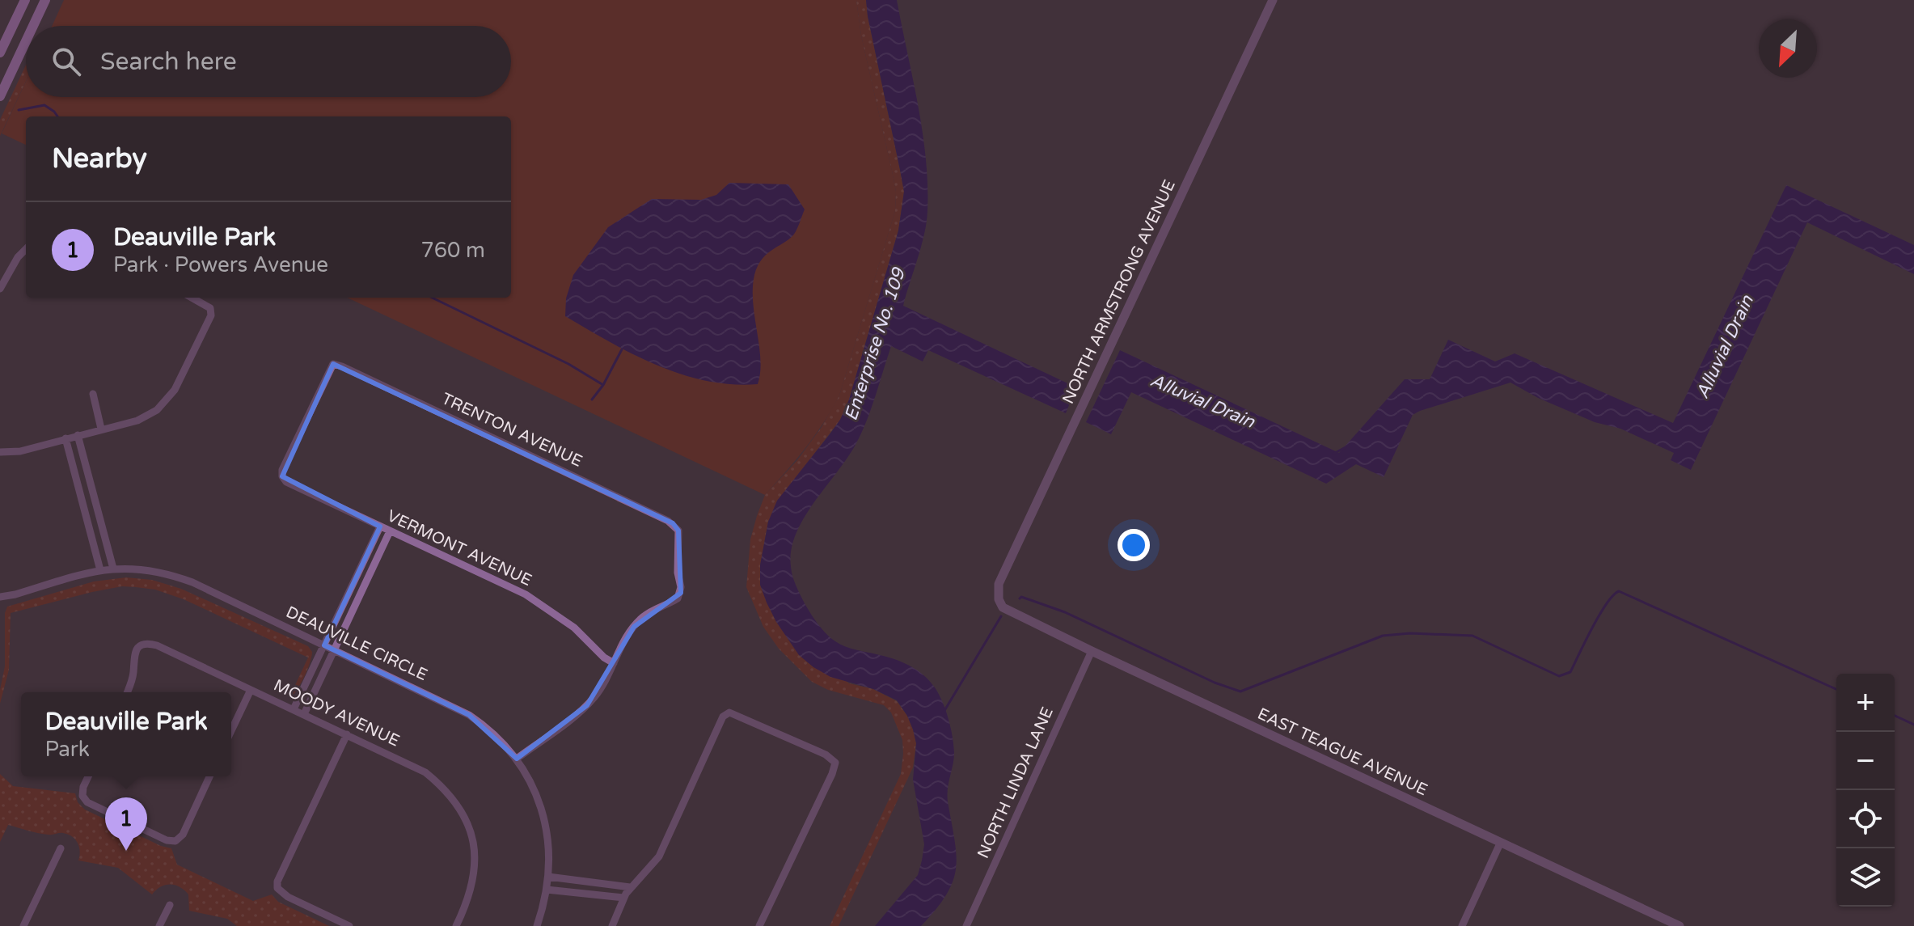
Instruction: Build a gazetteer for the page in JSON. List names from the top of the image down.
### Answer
{
  "streets": {
    "street": [
      "NORTH ARMSTRONG AVENUE",
      "TRENTON AVENUE",
      "VERMONT AVENUE",
      "DEAUVILLE CIRCLE",
      "MOODY AVENUE",
      "EAST TEAGUE AVENUE",
      "NORTH LINDA LANE"
    ]
  },
  "crossings": [
    ["NORTH ARMSTRONG AVENUE", "EAST TEAGUE AVENUE"],
    ["TRENTON AVENUE", "VERMONT AVENUE"],
    ["EAST TEAGUE AVENUE", "NORTH LINDA LANE"]
  ],
  "water": ["Enterprise No. 109", "Alluvial Drain"],
  "north": "bottom left",
  "page": {
    "search": "Search here",
    "heading": "Nearby",
    "list": [
      {
        "mark": "1",
        "name": "Deauville Park",
        "note": "Park · Powers Avenue",
        "value": "760 m"
      }
    ],
    "map_buttons": ["+", "−"],
    "popup": ["Deauville Park", "Park"],
    "pins": "1"
  }
}
